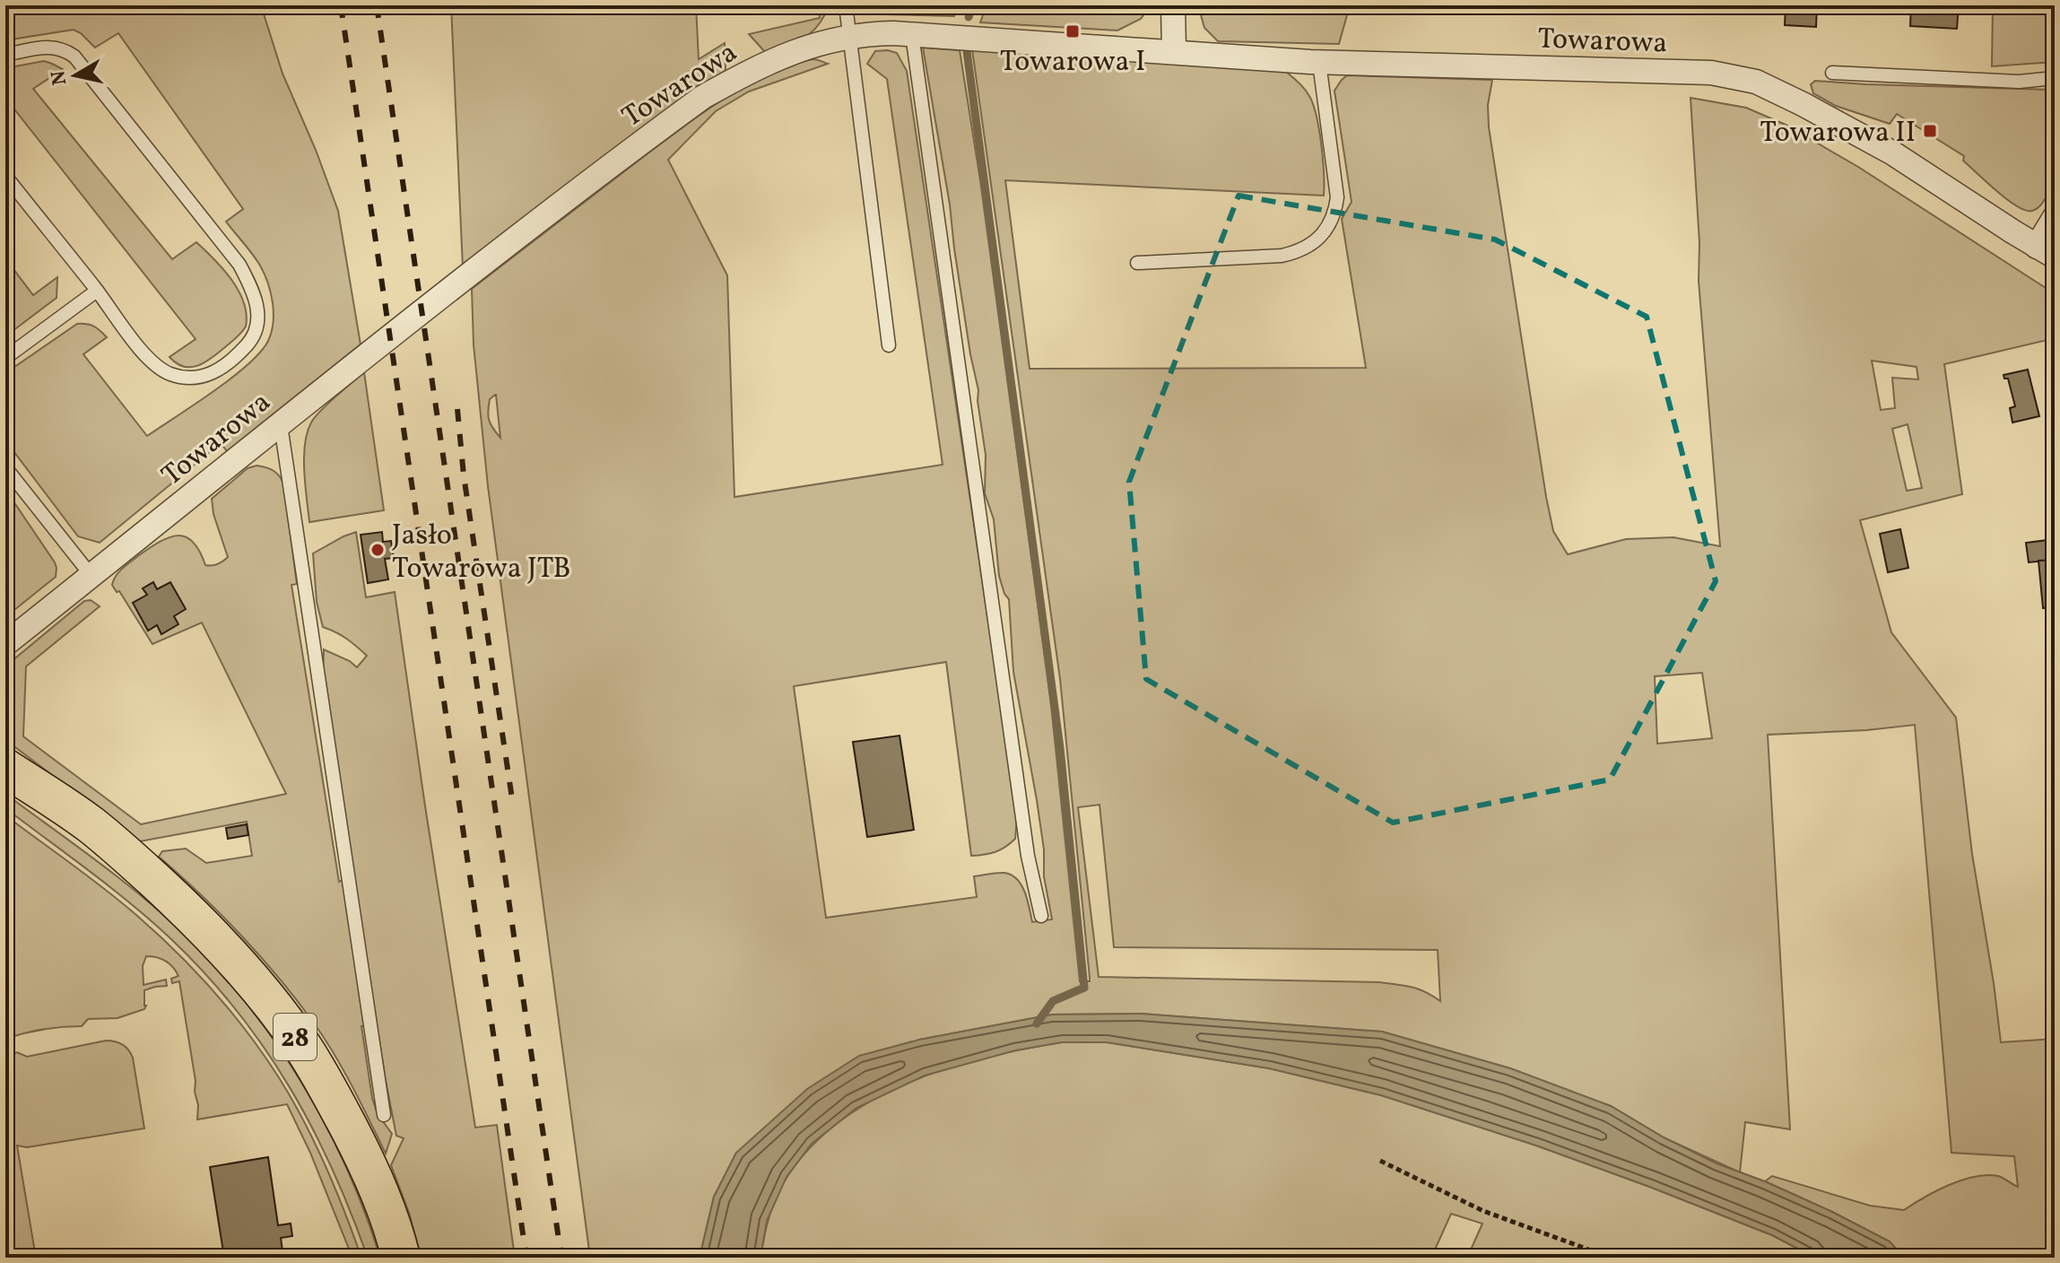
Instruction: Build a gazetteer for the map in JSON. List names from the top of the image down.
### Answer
{
  "streets": {
    "main road": ["28"],
    "street": ["Towarowa"]
  },
  "places": {
    "transit": ["Towarowa I", "Towarowa II"],
    "other": ["Jasło Towarowa JTB"]
  },
  "north": "left"
}
